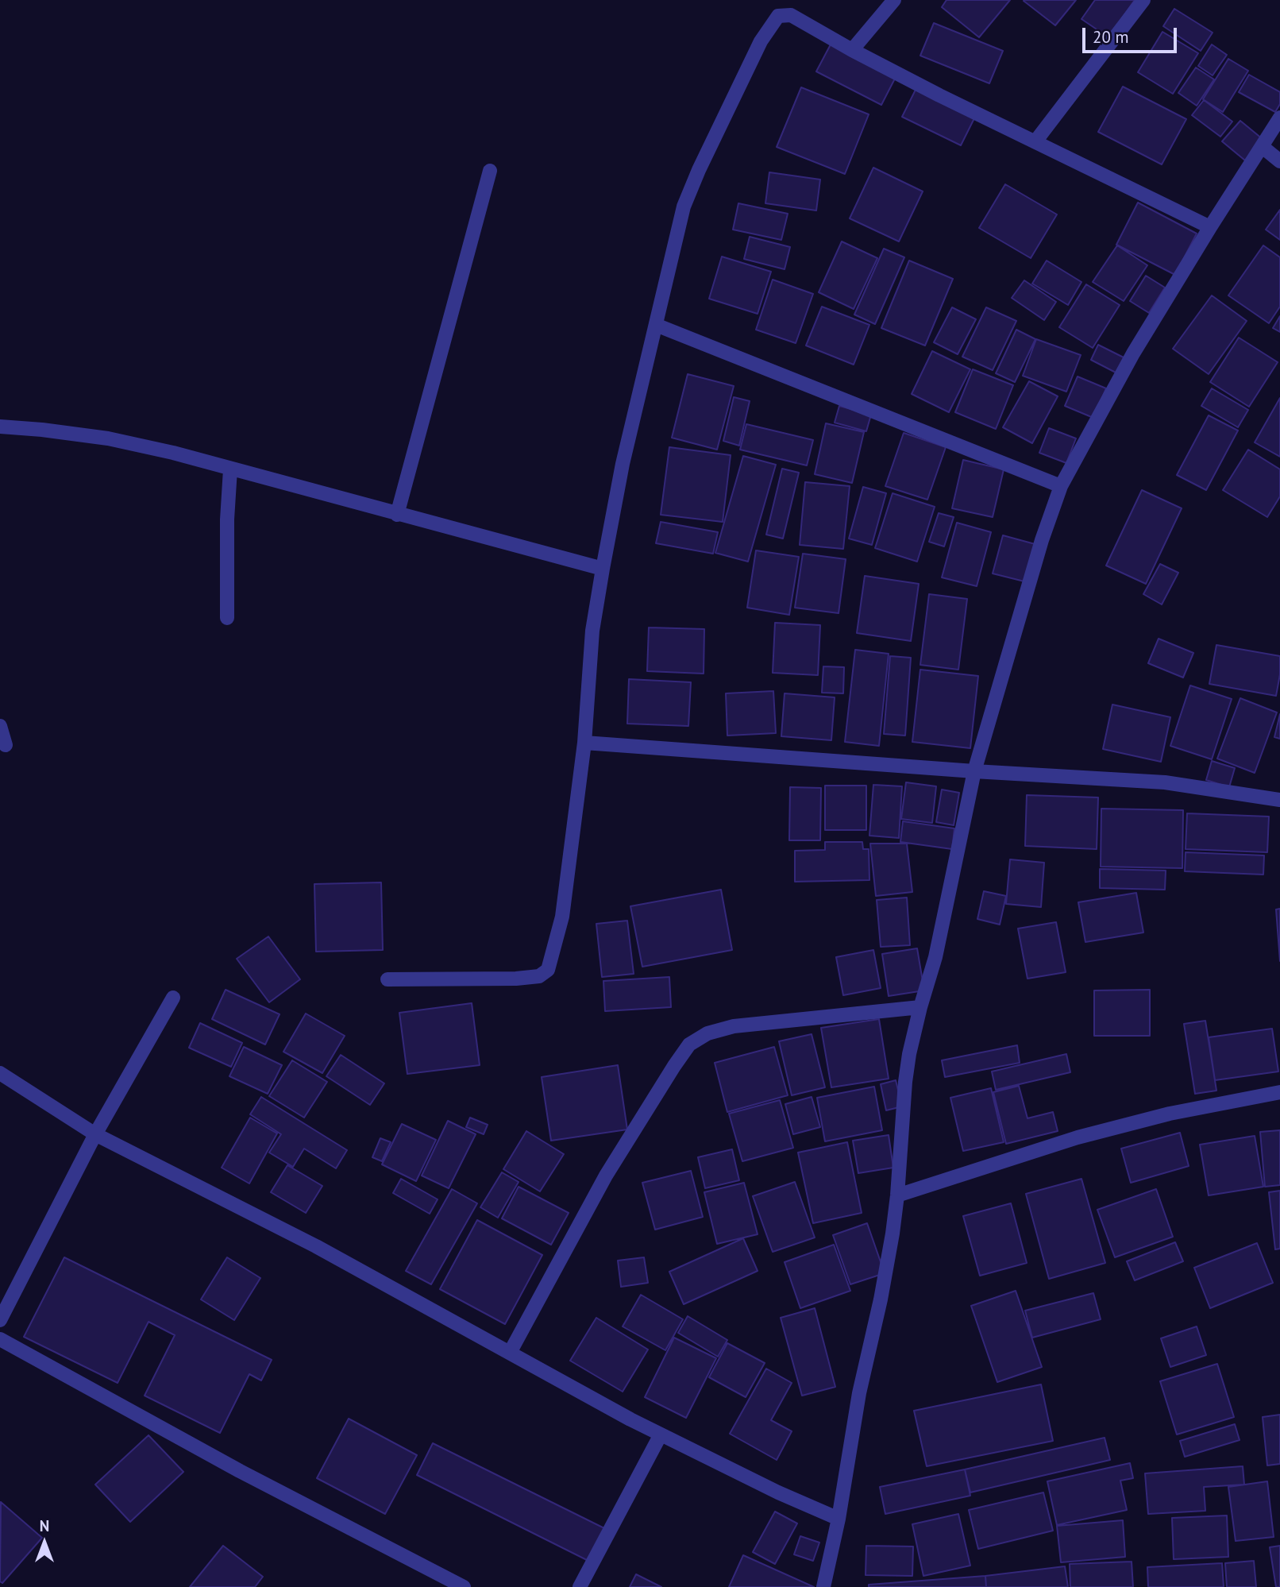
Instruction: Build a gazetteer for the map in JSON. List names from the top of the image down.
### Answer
{
  "scale_bar": "20 m",
  "north": "top"
}
